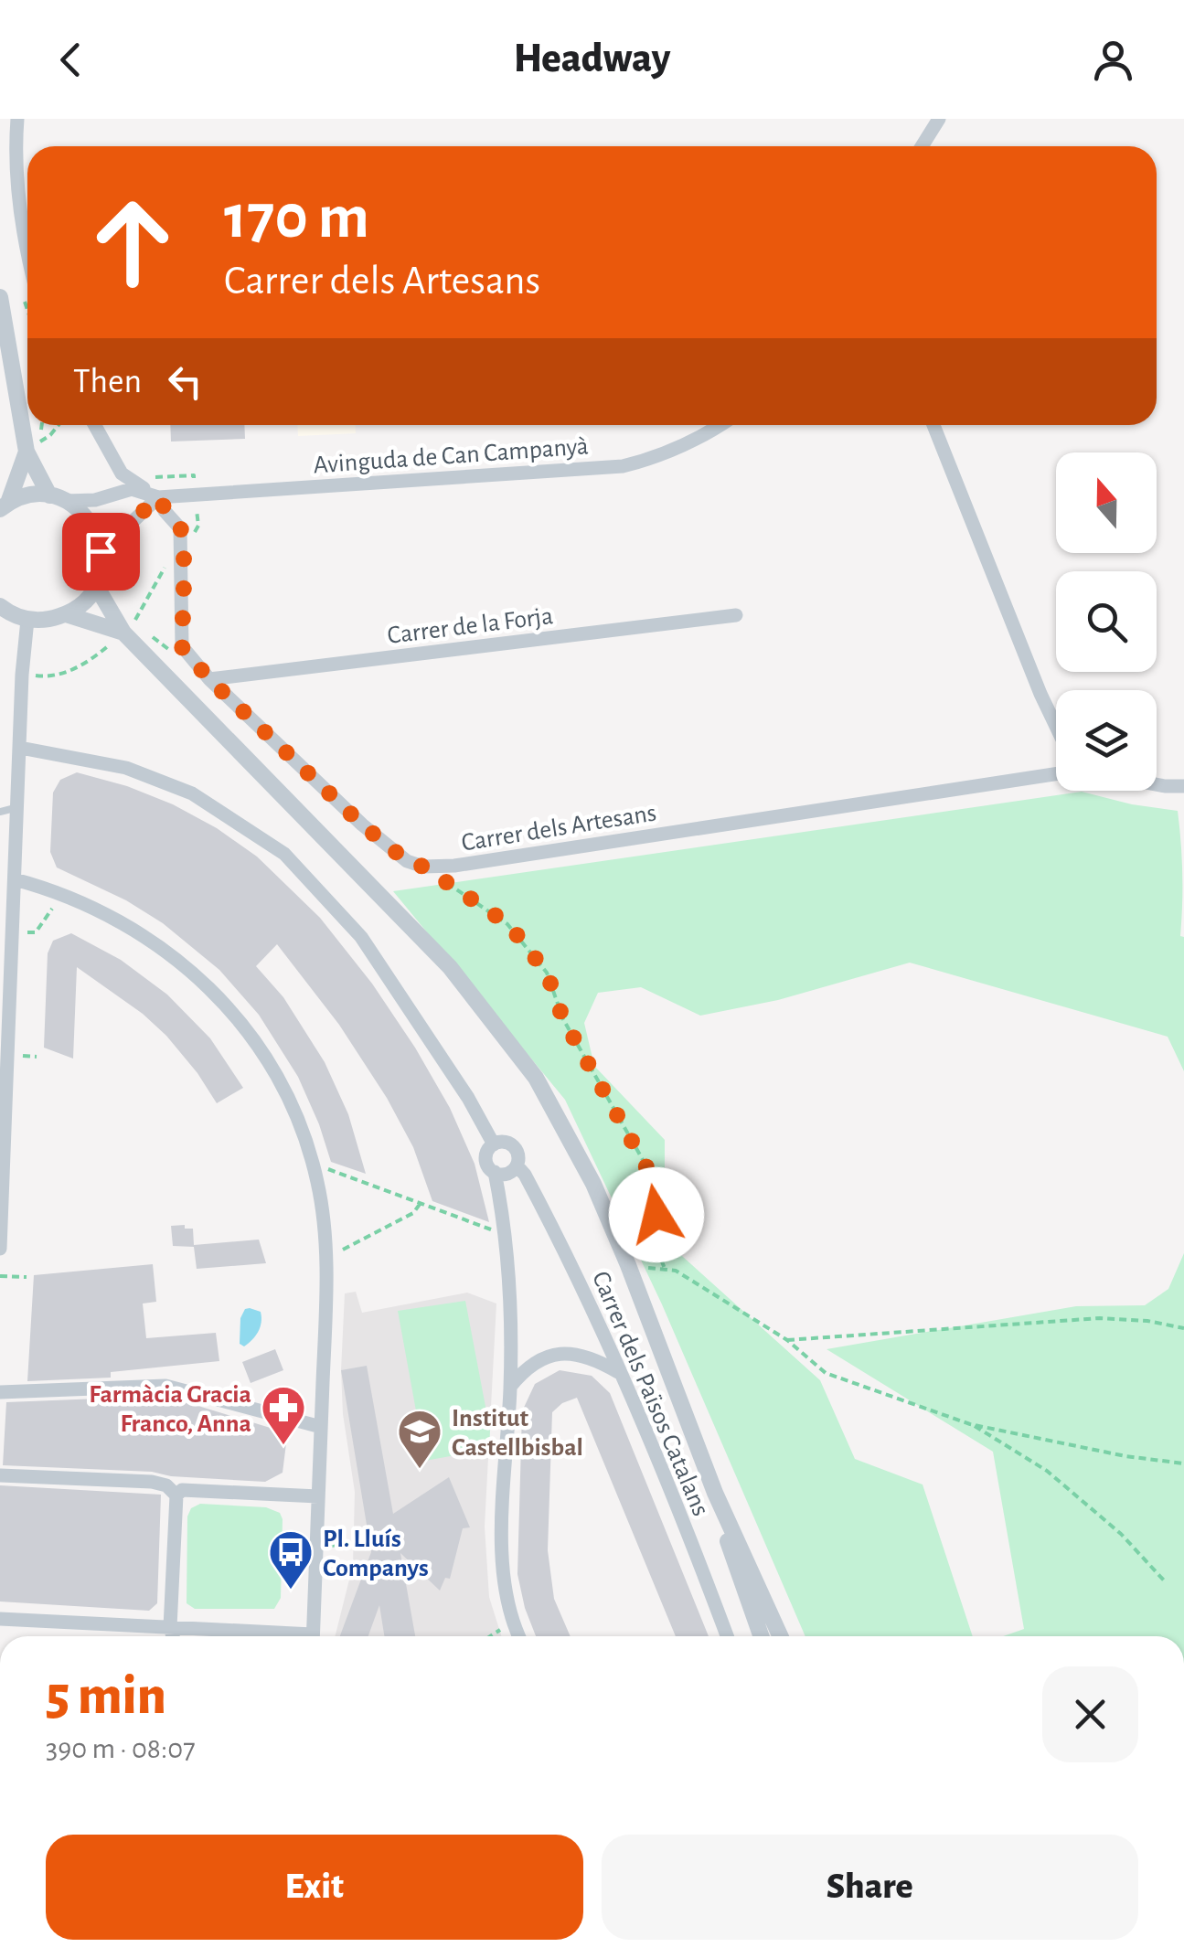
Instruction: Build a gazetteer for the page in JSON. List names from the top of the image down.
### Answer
{
  "streets": {
    "street": [
      "Avinguda de Can Campanyà",
      "Carrer de la Forja",
      "Carrer dels Artesans",
      "Carrer dels Països Catalans"
    ]
  },
  "places": {
    "pharmacy": ["Farmàcia Gracia Franco, Anna"],
    "school or university": ["Institut Castellbisbal"],
    "bus stop": ["Pl. Lluís Companys"]
  },
  "north": "top",
  "page": {
    "header": "Headway",
    "turn": ["170 m", "Carrer dels Artesans"],
    "then": "Then",
    "heading": ["5 min", "390 m · 08:07"],
    "buttons": ["Exit", "Share"]
  }
}
